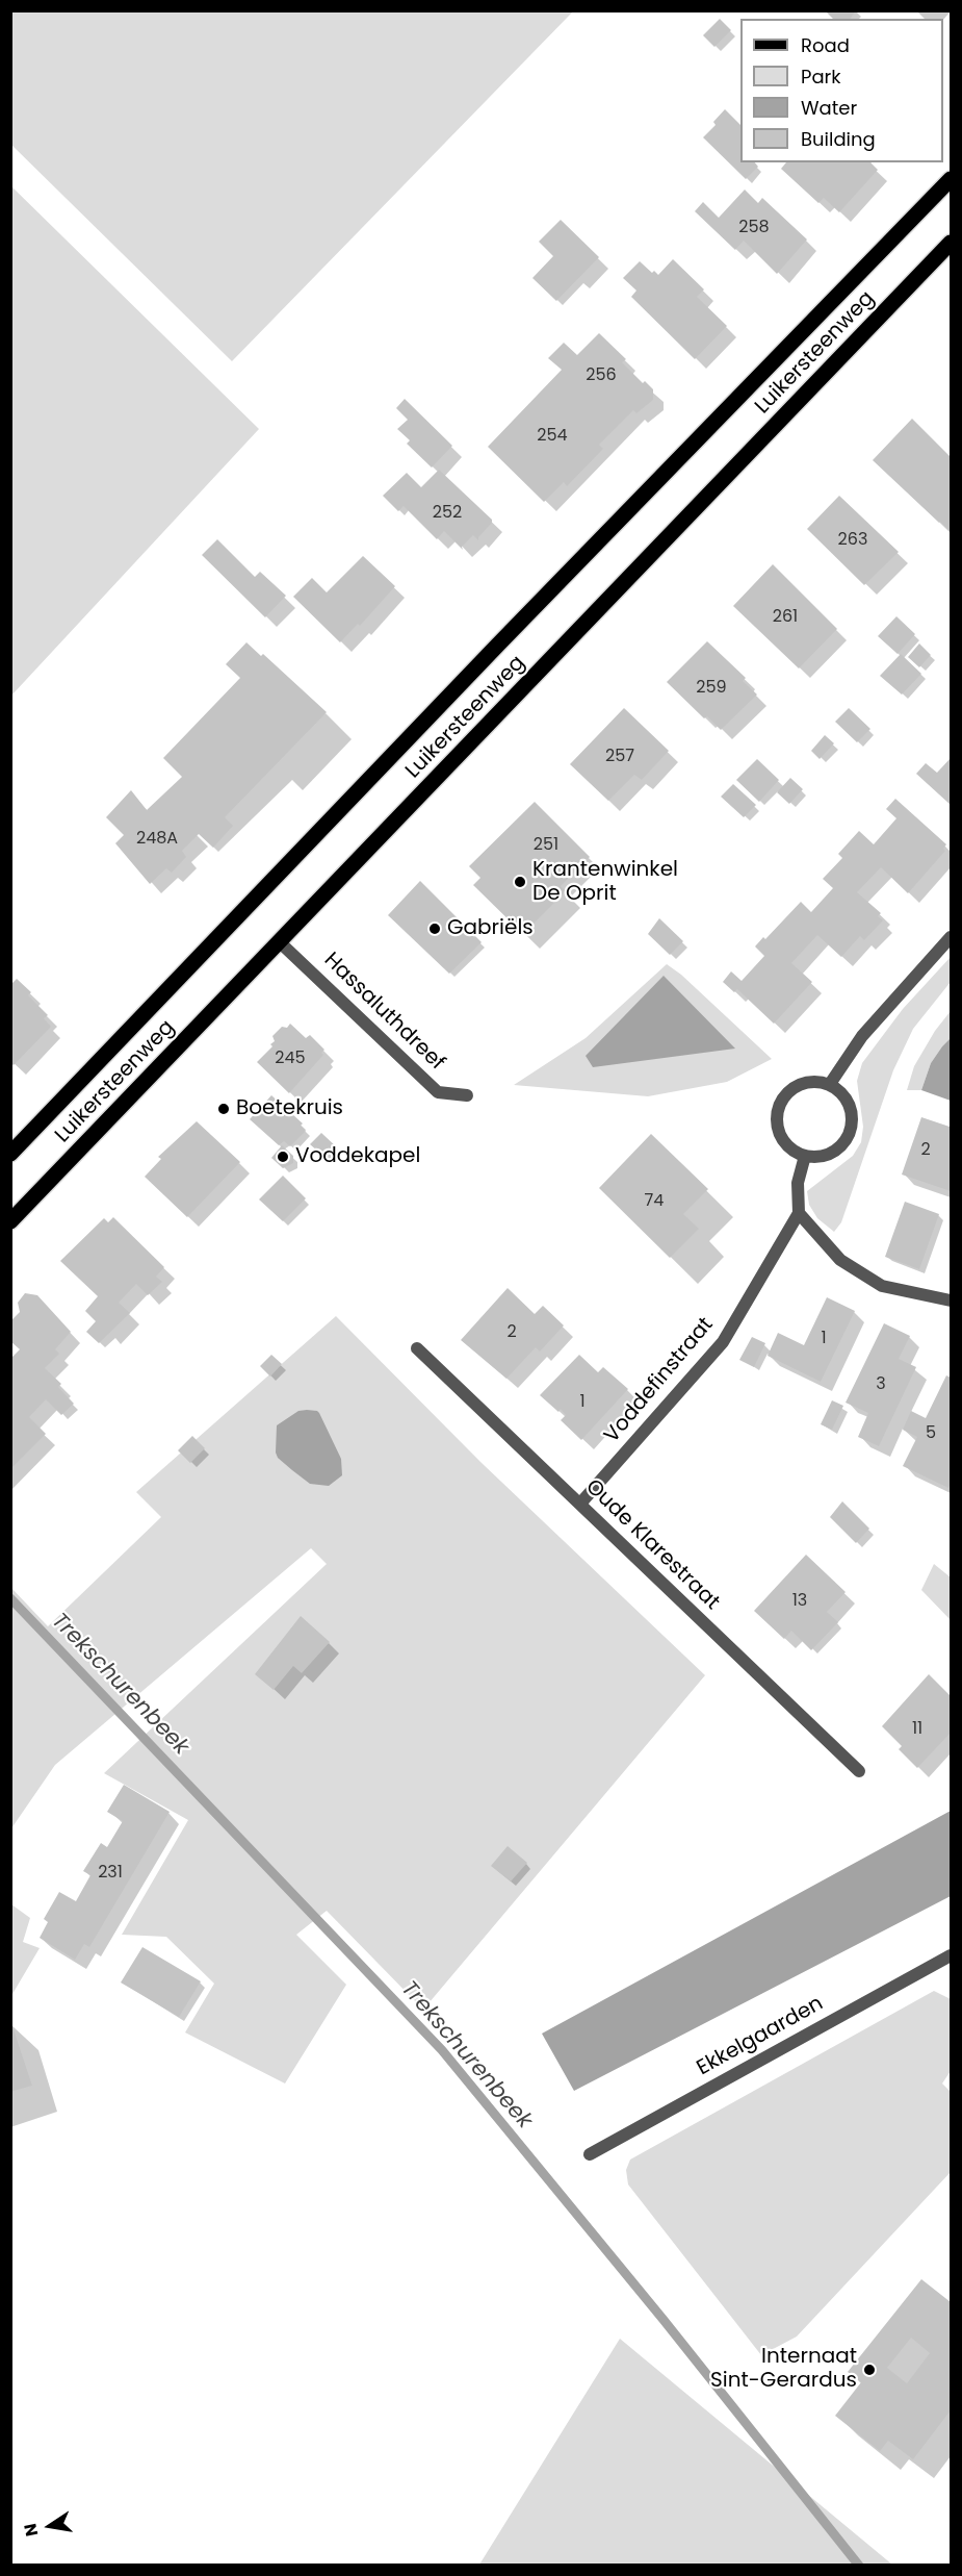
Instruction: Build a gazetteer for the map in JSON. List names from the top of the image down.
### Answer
{
  "streets": {
    "main road": ["Luikersteenweg"],
    "street": [
      "Hassaluthdreef",
      "Voddefinstraat",
      "Oude Klarestraat",
      "Ekkelgaarden"
    ]
  },
  "crossings": [
    ["Luikersteenweg", "Hassaluthdreef"],
    ["Voddefinstraat", "Oude Klarestraat"]
  ],
  "water": ["Trekschurenbeek"],
  "places": [
    "Krantenwinkel De Oprit",
    "Gabriëls",
    "Boetekruis",
    "Voddekapel",
    "Internaat Sint-Gerardus"
  ],
  "house_numbers": [
    "258",
    "256",
    "254",
    "252",
    "263",
    "261",
    "259",
    "257",
    "248A",
    "251",
    "245",
    "2",
    "74",
    "2",
    "1",
    "3",
    "1",
    "5",
    "13",
    "11",
    "231"
  ],
  "legend": [
    "Road",
    "Park",
    "Water",
    "Building"
  ],
  "north": "left"
}
